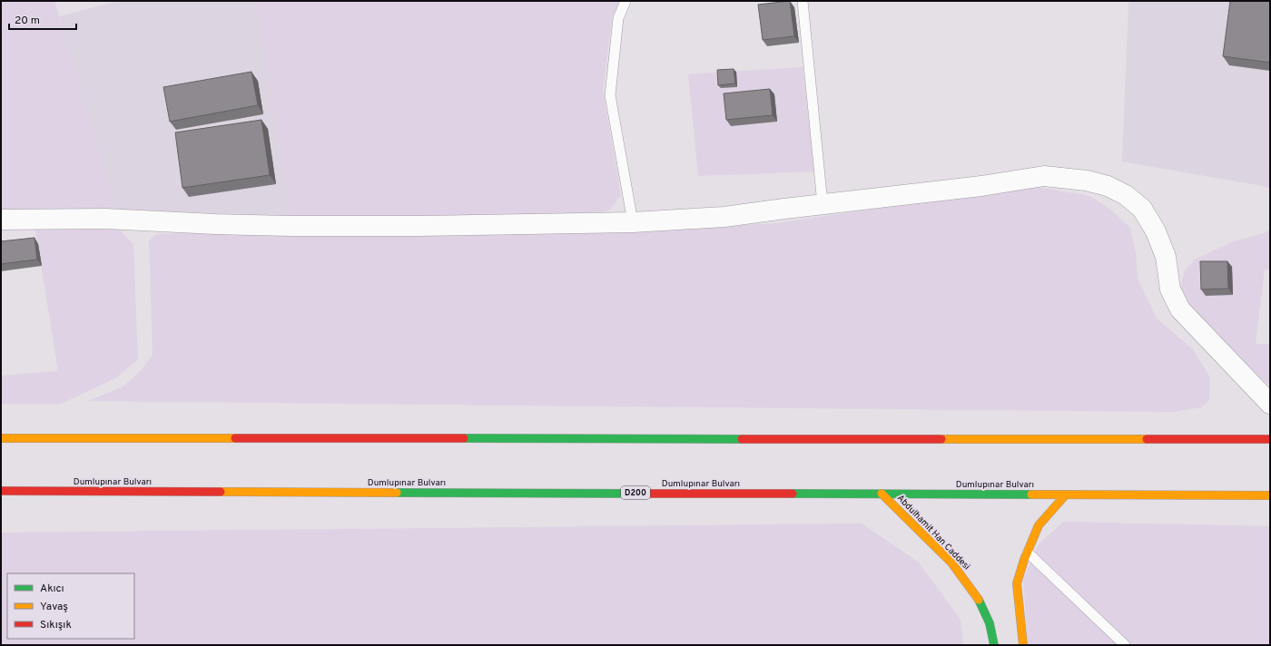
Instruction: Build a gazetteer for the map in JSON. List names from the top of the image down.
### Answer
{
  "streets": {
    "main road": ["Dumlupınar Bulvarı", "D200", "Abdulhamit Han Caddesi"]
  },
  "crossings": [
    ["Dumlupınar Bulvarı", "Abdulhamit Han Caddesi"]
  ],
  "legend": ["Akıcı", "Yavaş", "Sıkışık"],
  "scale_bar": "20 m"
}
